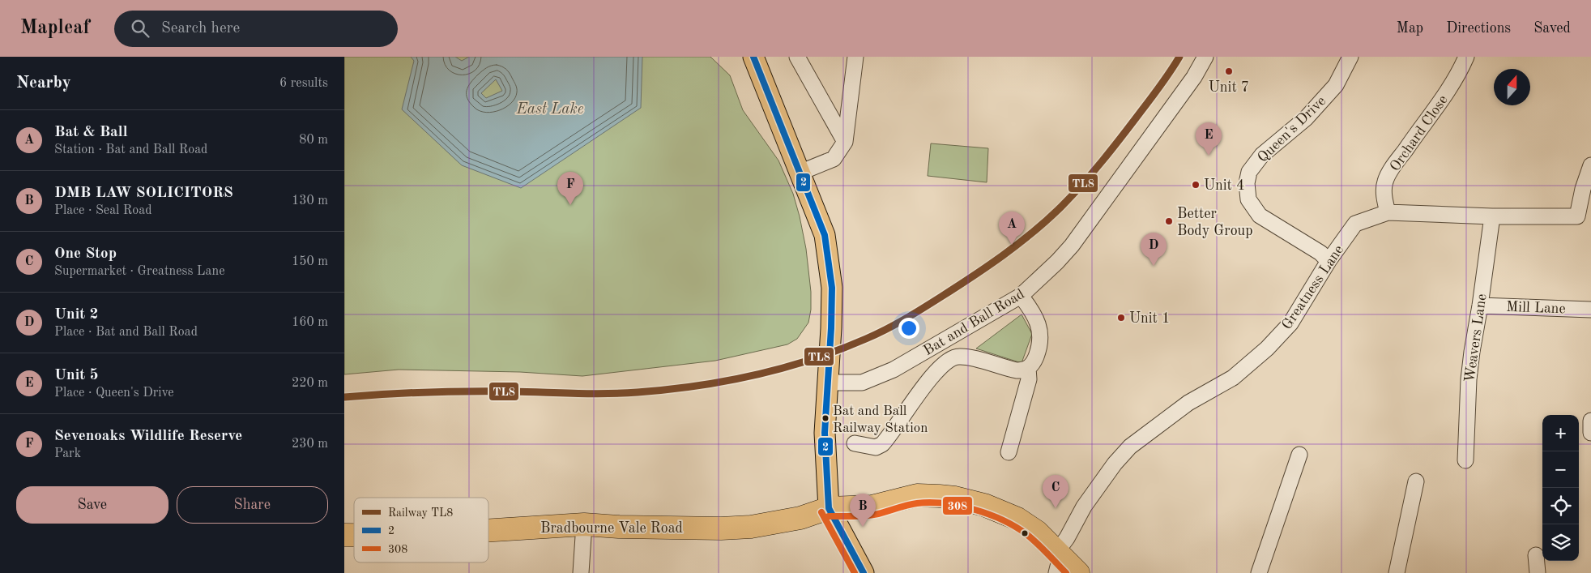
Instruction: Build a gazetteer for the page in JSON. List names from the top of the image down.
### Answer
{
  "streets": {
    "highway": ["Bradbourne Vale Road"],
    "street": [
      "Queen's Drive",
      "Orchard Close",
      "Greatness Lane",
      "Mill Lane",
      "Bat and Ball Road",
      "Weavers Lane"
    ]
  },
  "crossings": [
    ["Queen's Drive", "Greatness Lane"],
    ["Orchard Close", "Greatness Lane"],
    ["Greatness Lane", "Weavers Lane"],
    ["Greatness Lane", "Bradbourne Vale Road"],
    ["Mill Lane", "Weavers Lane"]
  ],
  "water": ["East Lake"],
  "places": [
    "Unit 7",
    "Unit 4",
    "Better Body Group",
    "Unit 1",
    "Bat and Ball Railway Station"
  ],
  "lines": ["rail line TL8", "transit line 2", "transit line 308"],
  "legend": ["Railway TL8", "2", "308"],
  "north": "top",
  "page": {
    "header": "Mapleaf",
    "search": "Search here",
    "nav": ["Map", "Directions", "Saved"],
    "heading": ["Nearby", "6 results"],
    "list": [
      {
        "mark": "A",
        "name": "Bat & Ball",
        "note": "Station · Bat and Ball Road",
        "value": "80 m"
      },
      {
        "mark": "B",
        "name": "DMB LAW SOLICITORS",
        "note": "Place · Seal Road",
        "value": "130 m"
      },
      {
        "mark": "C",
        "name": "One Stop",
        "note": "Supermarket · Greatness Lane",
        "value": "150 m"
      },
      {
        "mark": "D",
        "name": "Unit 2",
        "note": "Place · Bat and Ball Road",
        "value": "160 m"
      },
      {
        "mark": "E",
        "name": "Unit 5",
        "note": "Place · Queen's Drive",
        "value": "220 m"
      },
      {
        "mark": "F",
        "name": "Sevenoaks Wildlife Reserve",
        "note": "Park",
        "value": "230 m"
      }
    ],
    "pins": [
      "E",
      "F",
      "A",
      "D",
      "C",
      "B"
    ],
    "map_buttons": ["+", "−"],
    "buttons": ["Save", "Share"]
  }
}
